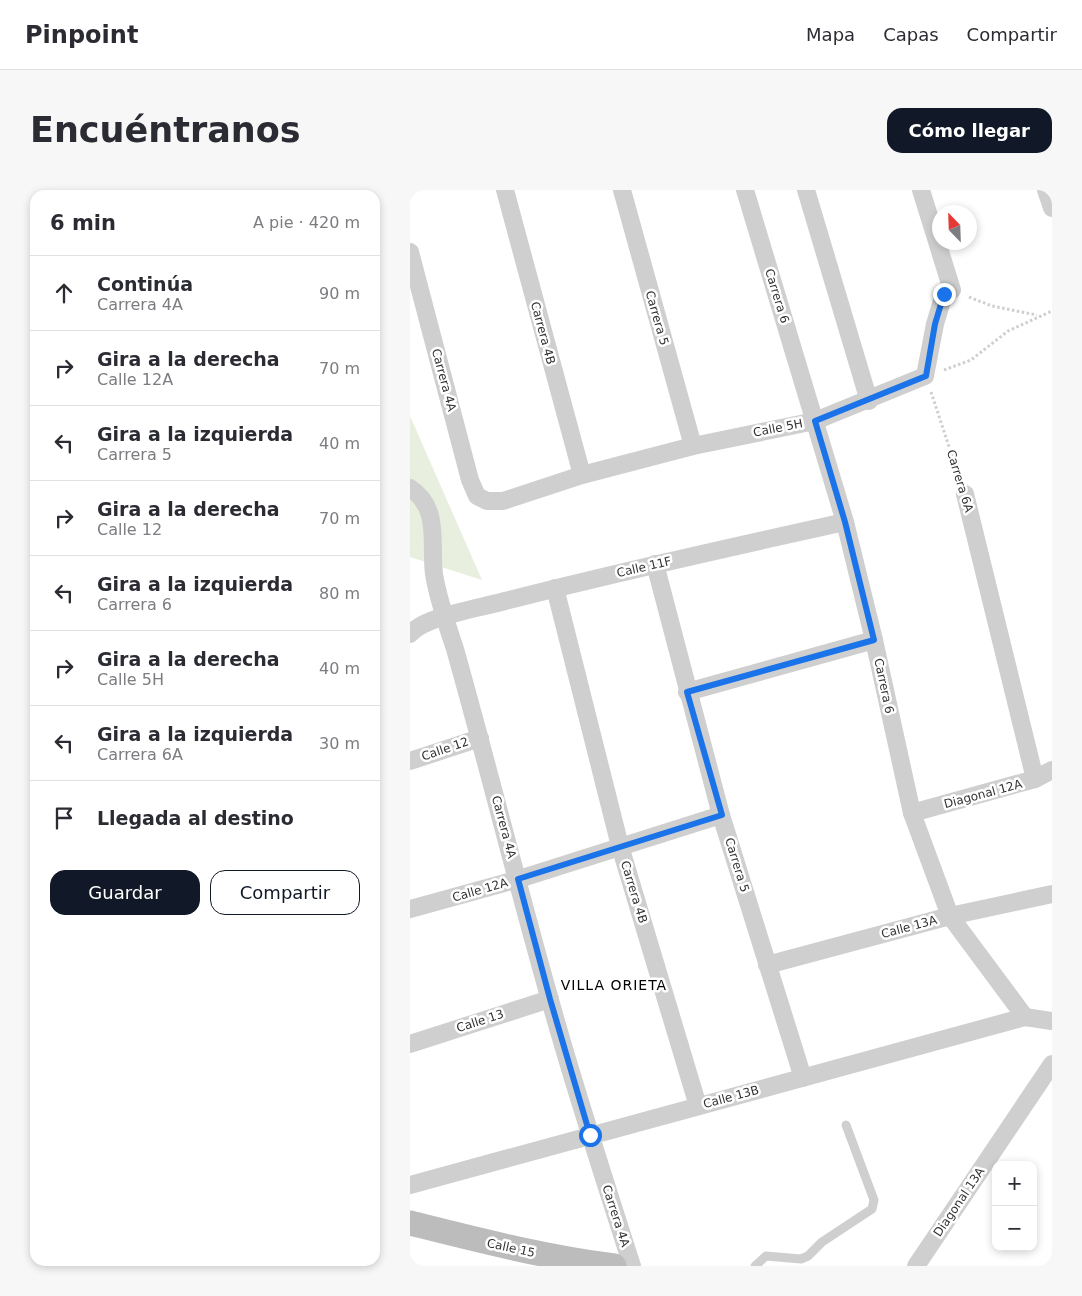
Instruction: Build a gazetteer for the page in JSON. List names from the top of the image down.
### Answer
{
  "streets": {
    "main road": ["Calle 15"],
    "street": [
      "Carrera 6",
      "Carrera 5",
      "Carrera 4B",
      "Carrera 4A",
      "Calle 5H",
      "Carrera 6A",
      "Calle 11F",
      "Calle 12",
      "Diagonal 12A",
      "Calle 12A",
      "Calle 13A",
      "Calle 13",
      "Calle 13B",
      "Diagonal 13A"
    ]
  },
  "crossings": [
    ["Carrera 6", "Calle 5H"],
    ["Carrera 6", "Calle 11F"],
    ["Carrera 6", "Diagonal 12A"],
    ["Carrera 6", "Calle 13A"],
    ["Carrera 6", "Calle 13B"],
    ["Carrera 5", "Calle 5H"],
    ["Carrera 5", "Calle 11F"],
    ["Carrera 5", "Calle 12A"],
    ["Carrera 5", "Calle 13A"],
    ["Carrera 5", "Calle 13B"],
    ["Carrera 4B", "Calle 5H"],
    ["Carrera 4B", "Calle 11F"],
    ["Carrera 4B", "Calle 12A"],
    ["Carrera 4B", "Calle 13B"],
    ["Carrera 4A", "Calle 5H"],
    ["Carrera 4A", "Calle 11F"],
    ["Carrera 4A", "Calle 12"],
    ["Carrera 4A", "Calle 12A"],
    ["Carrera 4A", "Calle 13"],
    ["Carrera 4A", "Calle 13B"],
    ["Calle 5H", "Carrera 6A"],
    ["Carrera 6A", "Diagonal 12A"]
  ],
  "districts": ["VILLA ORIETA"],
  "north": "top left",
  "page": {
    "header": "Pinpoint",
    "nav": ["Mapa", "Capas", "Compartir"],
    "buttons": [
      "Cómo llegar",
      ["Guardar", "Compartir"]
    ],
    "title": "Encuéntranos",
    "heading": ["6 min", "A pie · 420 m"],
    "list": [
      ["Continúa", "Carrera 4A", "90 m"],
      ["Gira a la derecha", "Calle 12A", "70 m"],
      ["Gira a la izquierda", "Carrera 5", "40 m"],
      ["Gira a la derecha", "Calle 12", "70 m"],
      ["Gira a la izquierda", "Carrera 6", "80 m"],
      ["Gira a la derecha", "Calle 5H", "40 m"],
      ["Gira a la izquierda", "Carrera 6A", "30 m"],
      "Llegada al destino"
    ],
    "map_buttons": ["+", "−"]
  }
}
